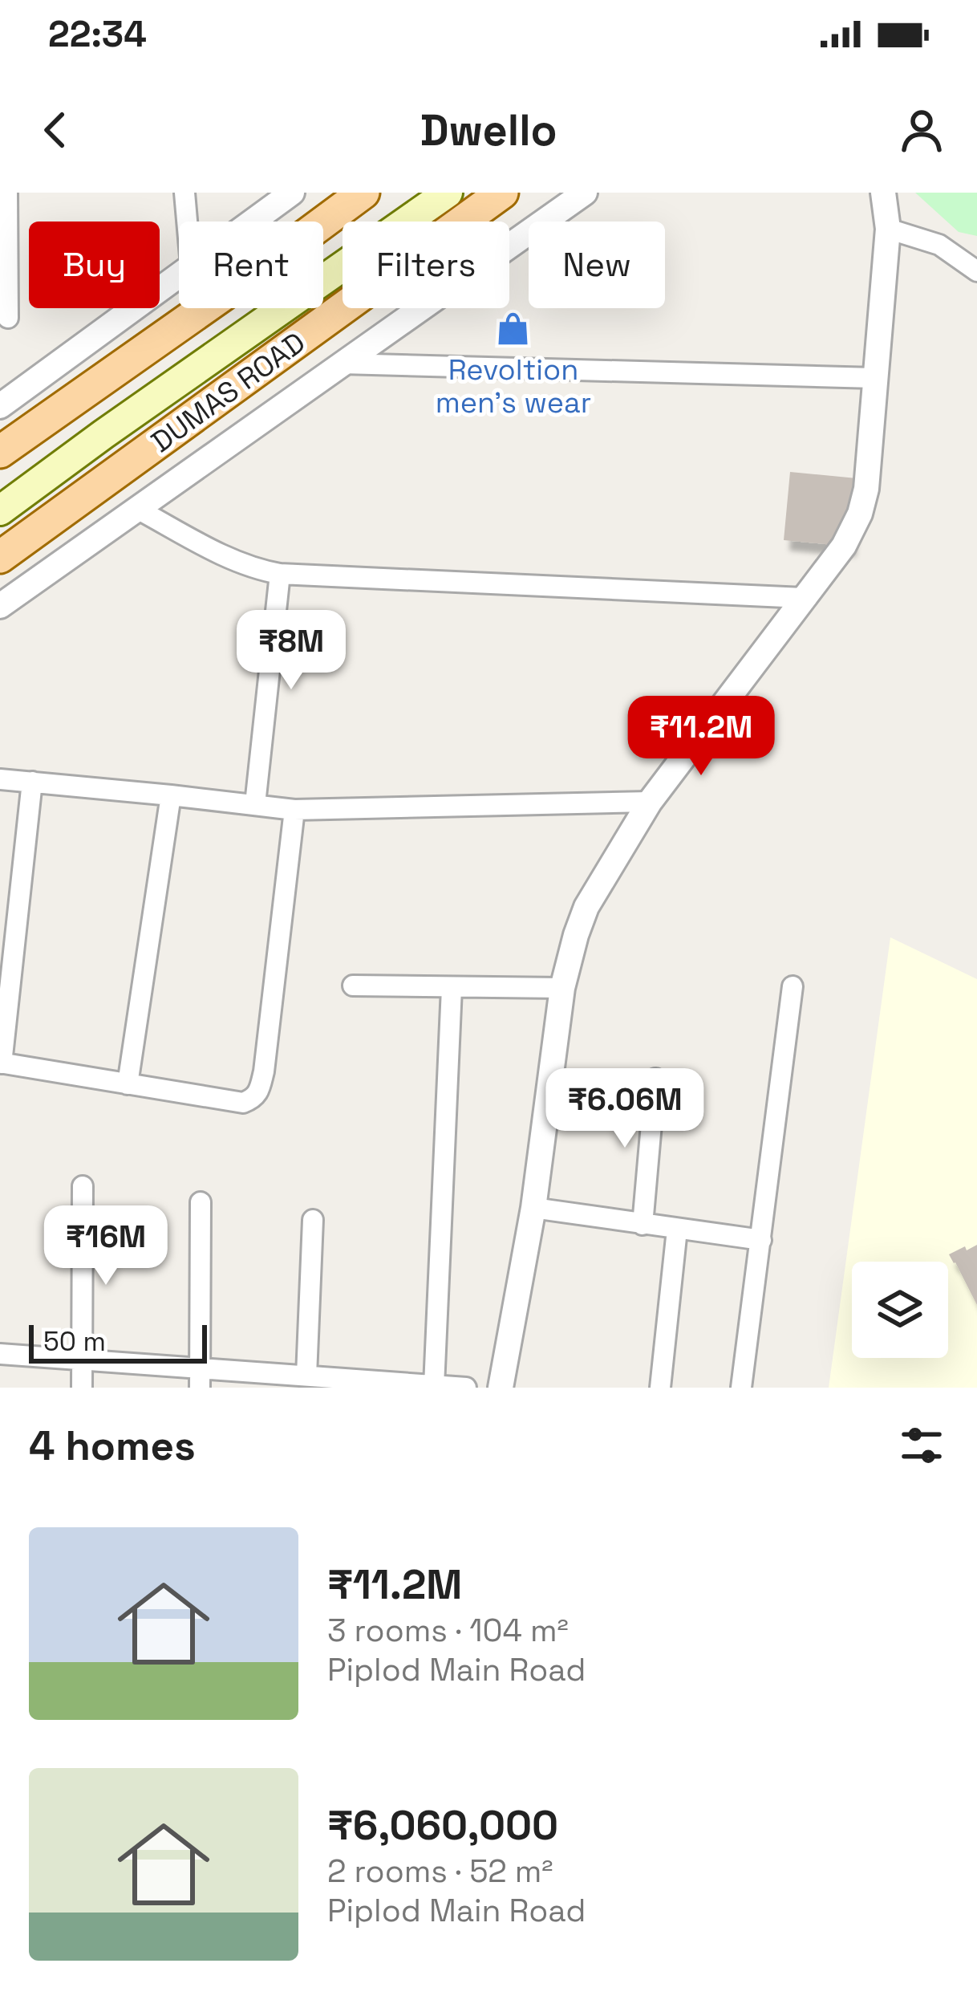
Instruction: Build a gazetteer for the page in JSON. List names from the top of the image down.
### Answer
{
  "streets": {
    "main road": ["DUMAS ROAD"]
  },
  "places": {
    "shop": ["Revoltion men's wear"]
  },
  "scale_bar": "50 m",
  "page": {
    "status": "22:34",
    "header": "Dwello",
    "chip": [
      "Buy",
      "Rent",
      "Filters",
      "New"
    ],
    "price": [
      "₹8M",
      "₹11.2M",
      "₹6.06M",
      "₹16M"
    ],
    "scale": "50 m",
    "heading": "4 homes",
    "list": [
      {
        "name": "₹11.2M",
        "note": "3 rooms · 104 m² · Piplod Main Road"
      },
      {
        "name": "₹6,060,000",
        "note": "2 rooms · 52 m² · Piplod Main Road"
      }
    ]
  }
}
